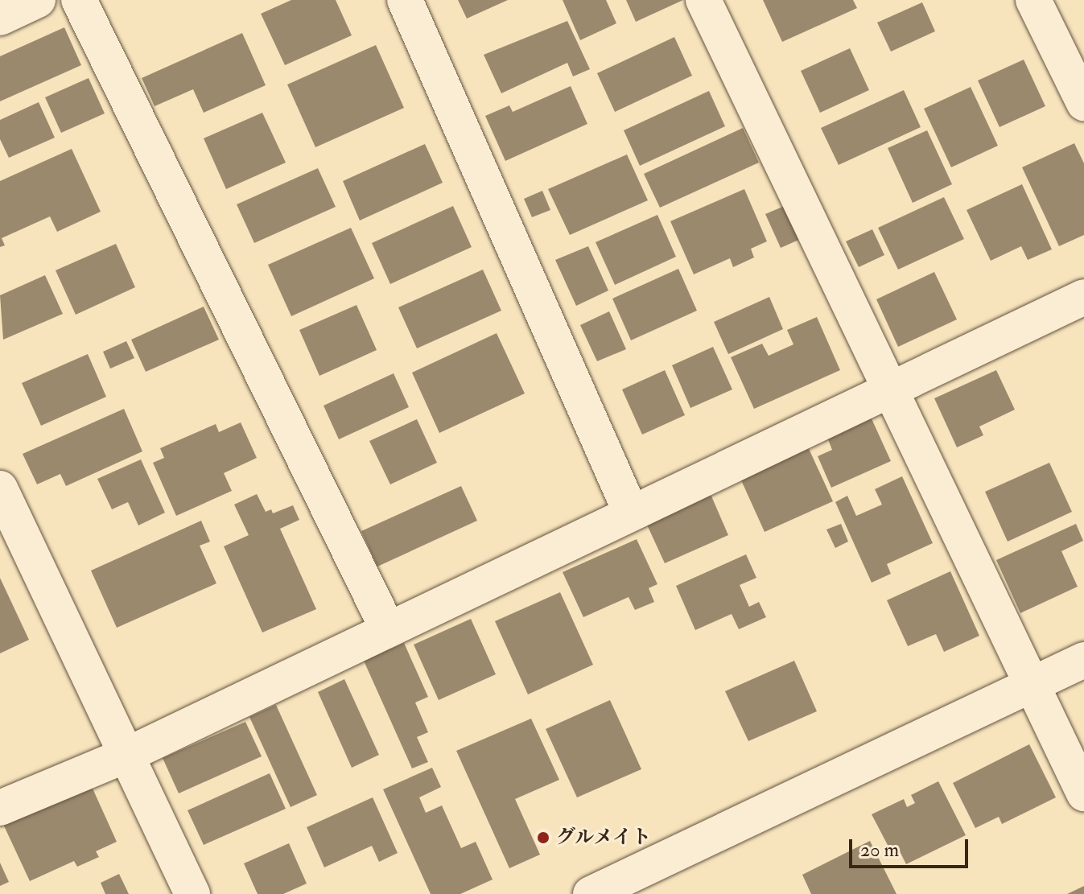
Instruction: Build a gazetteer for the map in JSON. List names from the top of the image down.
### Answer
{
  "places": ["グルメイト"],
  "scale_bar": "20 m"
}
